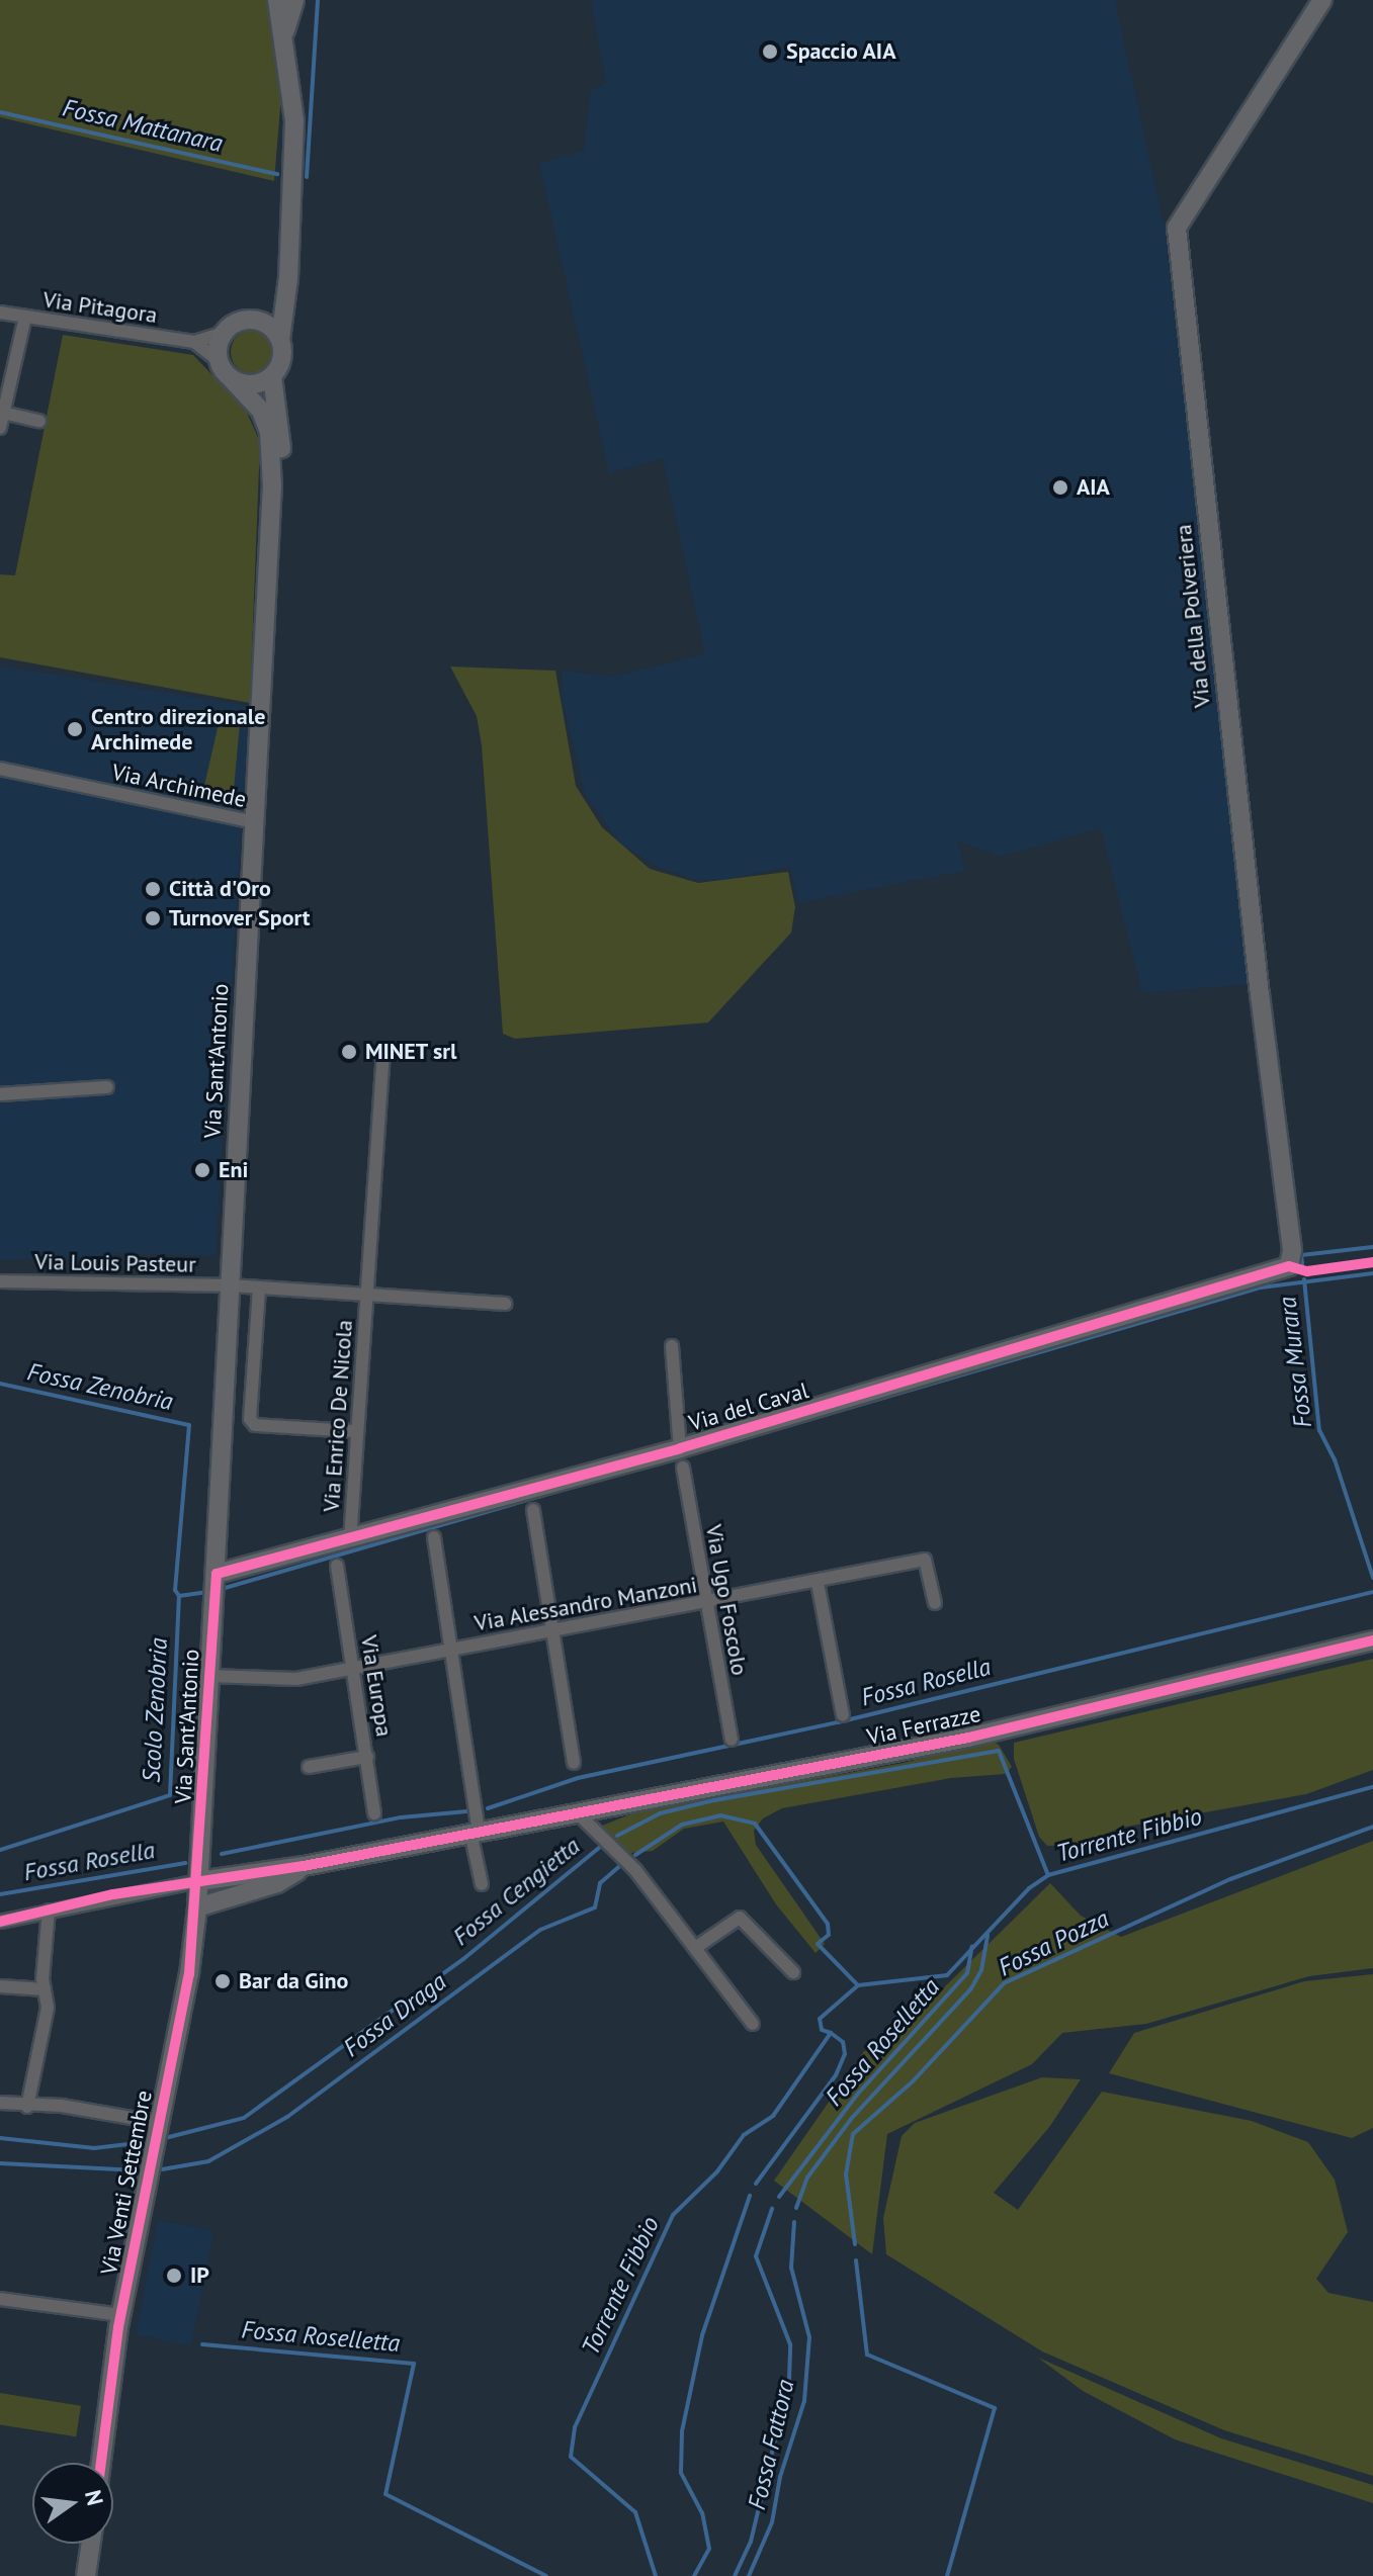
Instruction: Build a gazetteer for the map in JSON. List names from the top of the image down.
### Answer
{
  "streets": {
    "street": [
      "Via Pitagora",
      "Via della Polveriera",
      "Via Archimede",
      "Via Sant'Antonio",
      "Via Louis Pasteur",
      "Via del Caval",
      "Via Enrico De Nicola",
      "Via Ugo Foscolo",
      "Via Alessandro Manzoni",
      "Via Europa",
      "Via Ferrazze",
      "Via Venti Settembre"
    ]
  },
  "crossings": [
    ["Via Pitagora", "Via Sant'Antonio"],
    ["Via della Polveriera", "Via del Caval"],
    ["Via Archimede", "Via Sant'Antonio"],
    ["Via Sant'Antonio", "Via Louis Pasteur"],
    ["Via Sant'Antonio", "Via del Caval"],
    ["Via Sant'Antonio", "Via Alessandro Manzoni"],
    ["Via Sant'Antonio", "Via Ferrazze"],
    ["Via Sant'Antonio", "Via Venti Settembre"],
    ["Via Louis Pasteur", "Via Enrico De Nicola"],
    ["Via del Caval", "Via Enrico De Nicola"],
    ["Via Ugo Foscolo", "Via Alessandro Manzoni"],
    ["Via Alessandro Manzoni", "Via Europa"],
    ["Via Ferrazze", "Via Venti Settembre"]
  ],
  "water": [
    "Fossa Mattanara",
    "Fossa Murara",
    "Fossa Zenobria",
    "Fossa Rosella",
    "Scolo Zenobria",
    "Torrente Fibbio",
    "Fossa Cengietta",
    "Fossa Pozza",
    "Fossa Draga",
    "Fossa Roselletta",
    "Fossa Fattora"
  ],
  "places": [
    "Spaccio AIA",
    "AIA",
    "Centro direzionale Archimede",
    "Città d'Oro",
    "Turnover Sport",
    "MINET srl",
    "Eni",
    "Bar da Gino",
    "IP"
  ],
  "north": "right"
}
